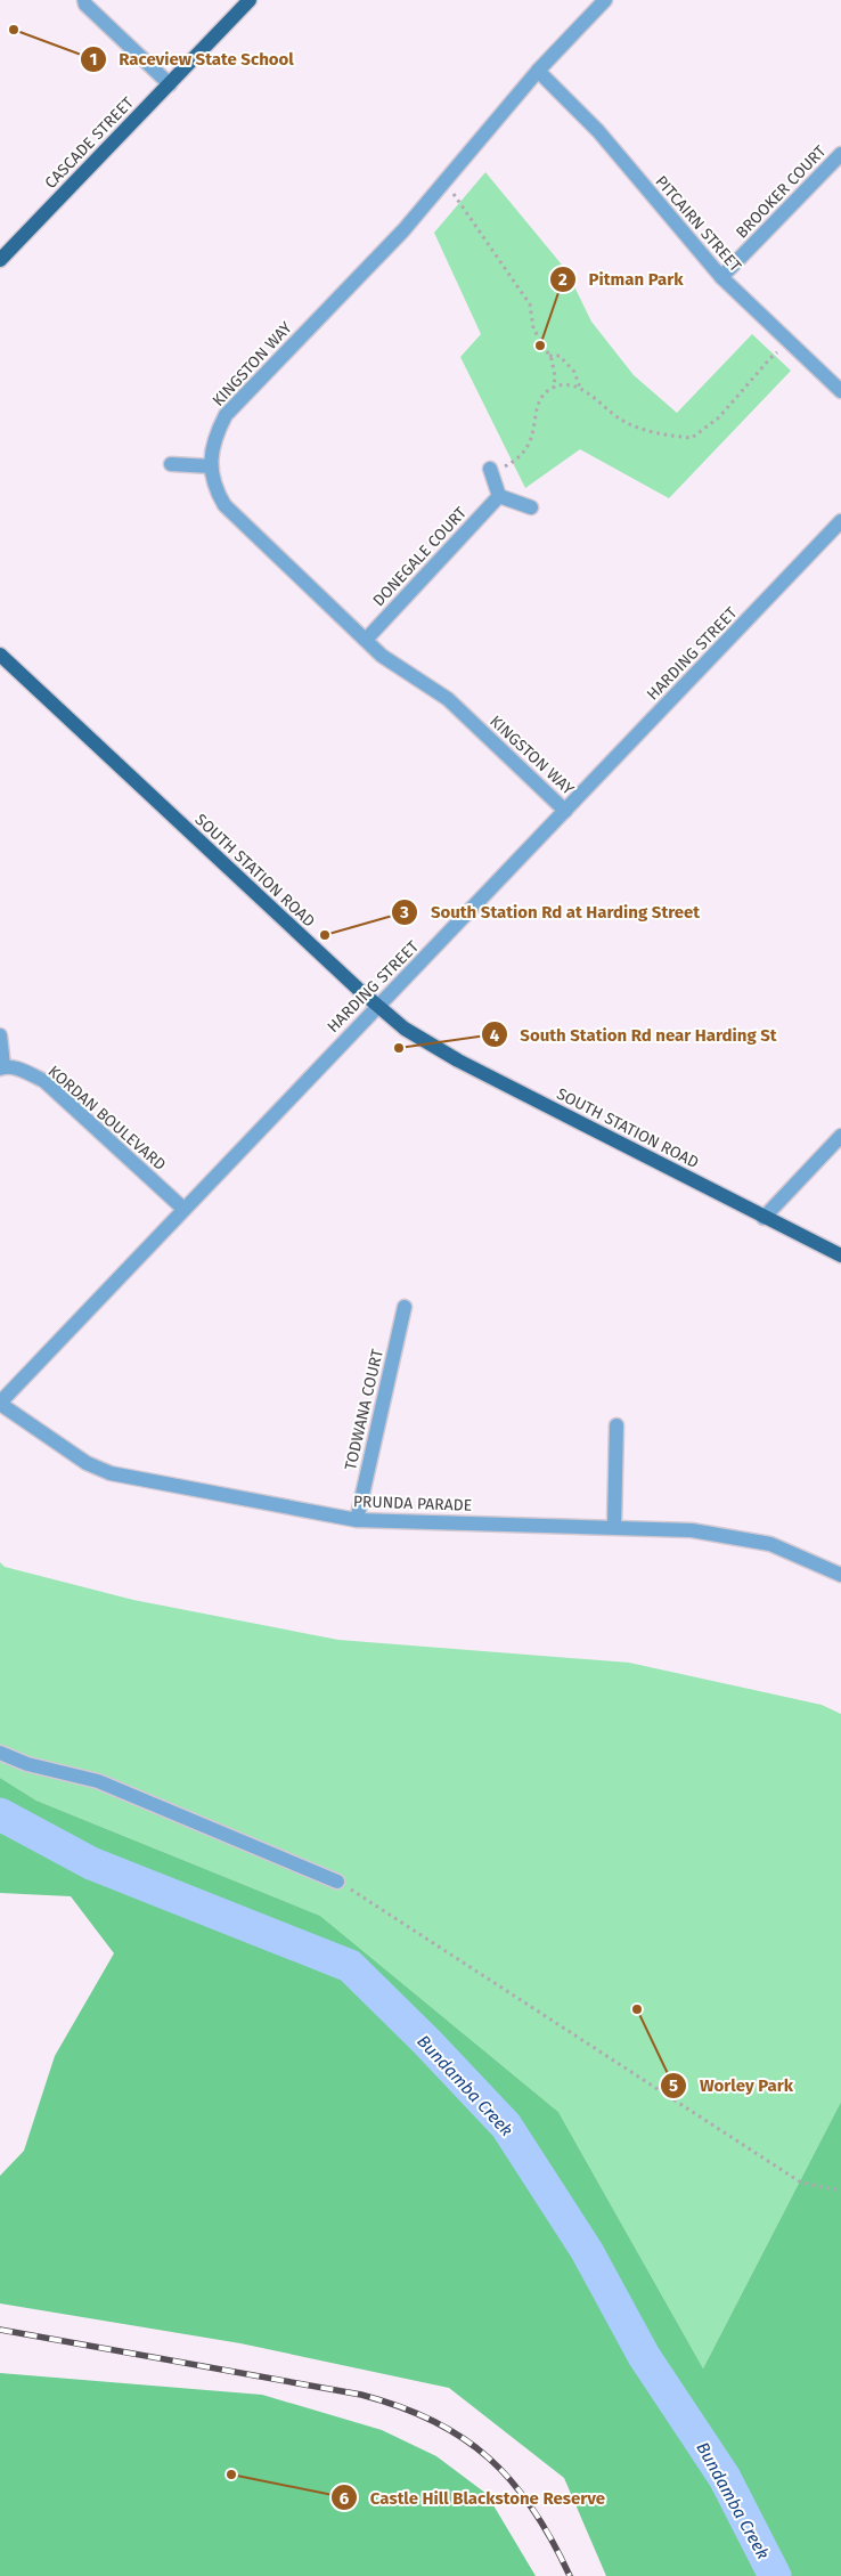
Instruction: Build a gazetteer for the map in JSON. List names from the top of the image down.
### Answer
{
  "streets": {
    "main road": ["CASCADE STREET", "SOUTH STATION ROAD"],
    "street": [
      "BROOKER COURT",
      "PITCAIRN STREET",
      "KINGSTON WAY",
      "DONEGALE COURT",
      "HARDING STREET",
      "KORDAN BOULEVARD",
      "TODWANA COURT",
      "PRUNDA PARADE"
    ]
  },
  "crossings": [
    ["BROOKER COURT", "PITCAIRN STREET"],
    ["PITCAIRN STREET", "KINGSTON WAY"],
    ["KINGSTON WAY", "DONEGALE COURT"],
    ["KINGSTON WAY", "HARDING STREET"],
    ["HARDING STREET", "SOUTH STATION ROAD"],
    ["HARDING STREET", "KORDAN BOULEVARD"],
    ["HARDING STREET", "PRUNDA PARADE"],
    ["TODWANA COURT", "PRUNDA PARADE"]
  ],
  "water": ["Bundamba Creek"],
  "places": [
    "Raceview State School",
    "Pitman Park",
    "South Station Rd at Harding Street",
    "South Station Rd near Harding St",
    "Worley Park",
    "Castle Hill Blackstone Reserve"
  ]
}
